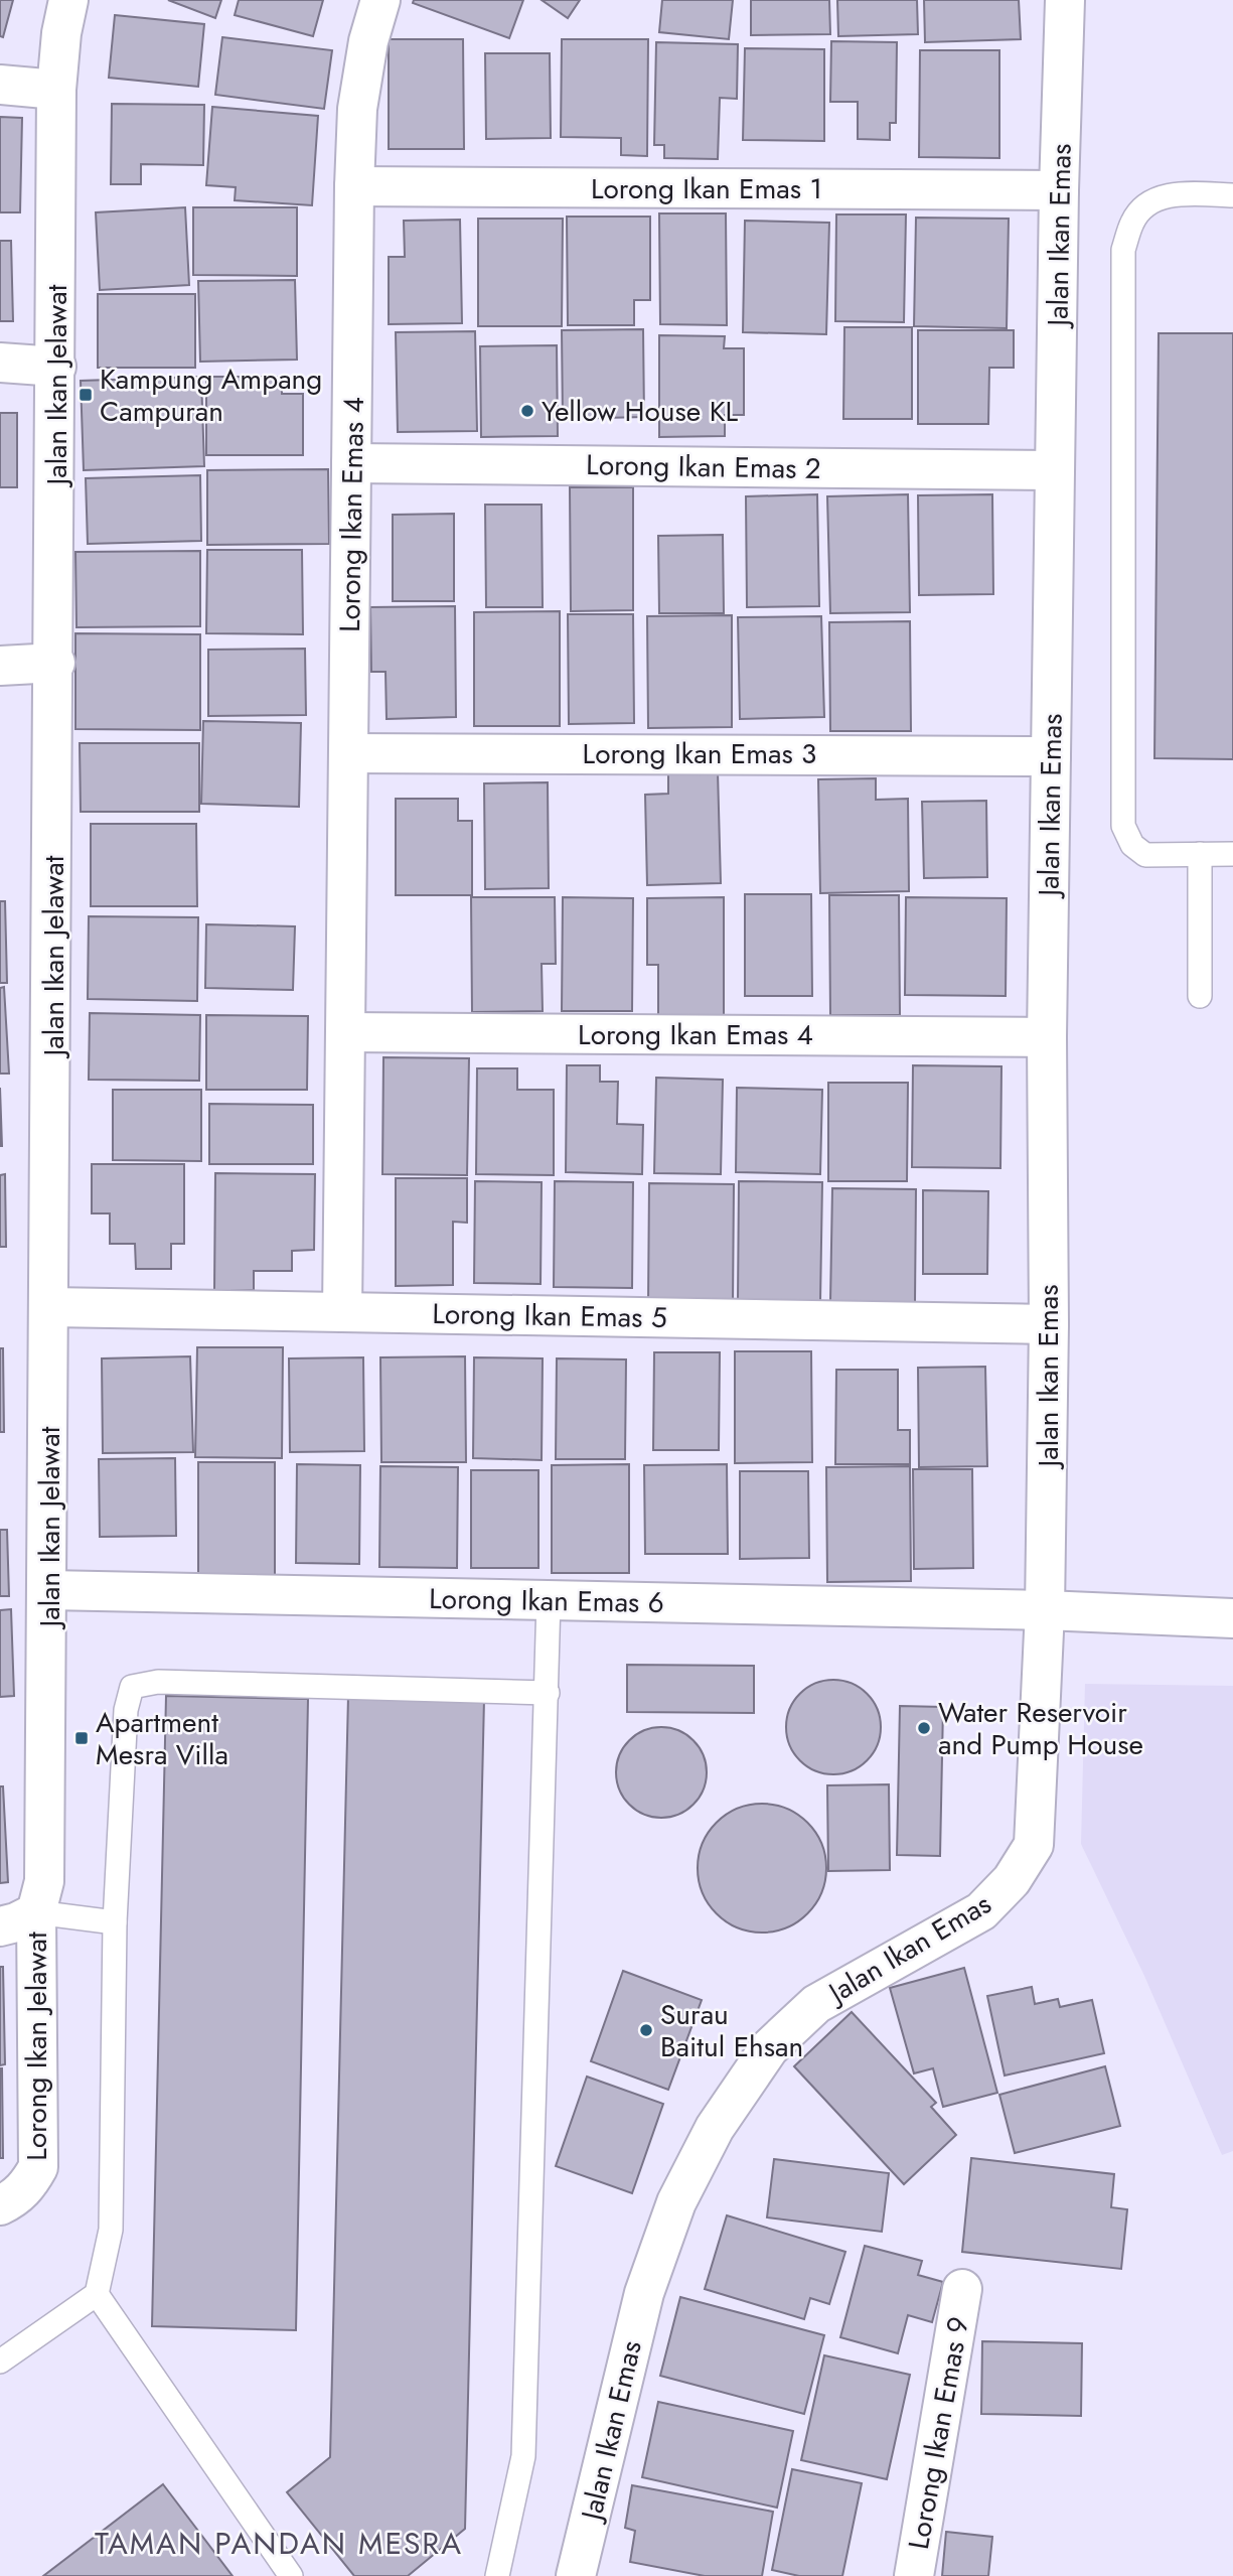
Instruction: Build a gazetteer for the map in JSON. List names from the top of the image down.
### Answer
{
  "streets": {
    "street": [
      "Lorong Ikan Emas 1",
      "Jalan Ikan Emas",
      "Jalan Ikan Jelawat",
      "Lorong Ikan Emas 2",
      "Lorong Ikan Emas 4",
      "Lorong Ikan Emas 3",
      "Lorong Ikan Emas 5",
      "Lorong Ikan Emas 6",
      "Lorong Ikan Jelawat",
      "Lorong Ikan Emas 9"
    ]
  },
  "crossings": [
    ["Lorong Ikan Emas 1", "Jalan Ikan Emas"],
    ["Lorong Ikan Emas 1", "Lorong Ikan Emas 4"],
    ["Jalan Ikan Emas", "Lorong Ikan Emas 2"],
    ["Jalan Ikan Emas", "Lorong Ikan Emas 4"],
    ["Jalan Ikan Emas", "Lorong Ikan Emas 3"],
    ["Jalan Ikan Emas", "Lorong Ikan Emas 5"],
    ["Jalan Ikan Emas", "Lorong Ikan Emas 6"],
    ["Jalan Ikan Jelawat", "Lorong Ikan Emas 5"],
    ["Jalan Ikan Jelawat", "Lorong Ikan Emas 6"],
    ["Jalan Ikan Jelawat", "Lorong Ikan Jelawat"],
    ["Lorong Ikan Emas 2", "Lorong Ikan Emas 4"],
    ["Lorong Ikan Emas 4", "Lorong Ikan Emas 3"],
    ["Lorong Ikan Emas 4", "Lorong Ikan Emas 5"]
  ],
  "districts": ["TAMAN PANDAN MESRA"],
  "places": {
    "transit": ["Kampung Ampang Campuran", "Apartment Mesra Villa"],
    "other": ["Yellow House KL", "Water Reservoir and Pump House", "Surau Baitul Ehsan"]
  }
}
